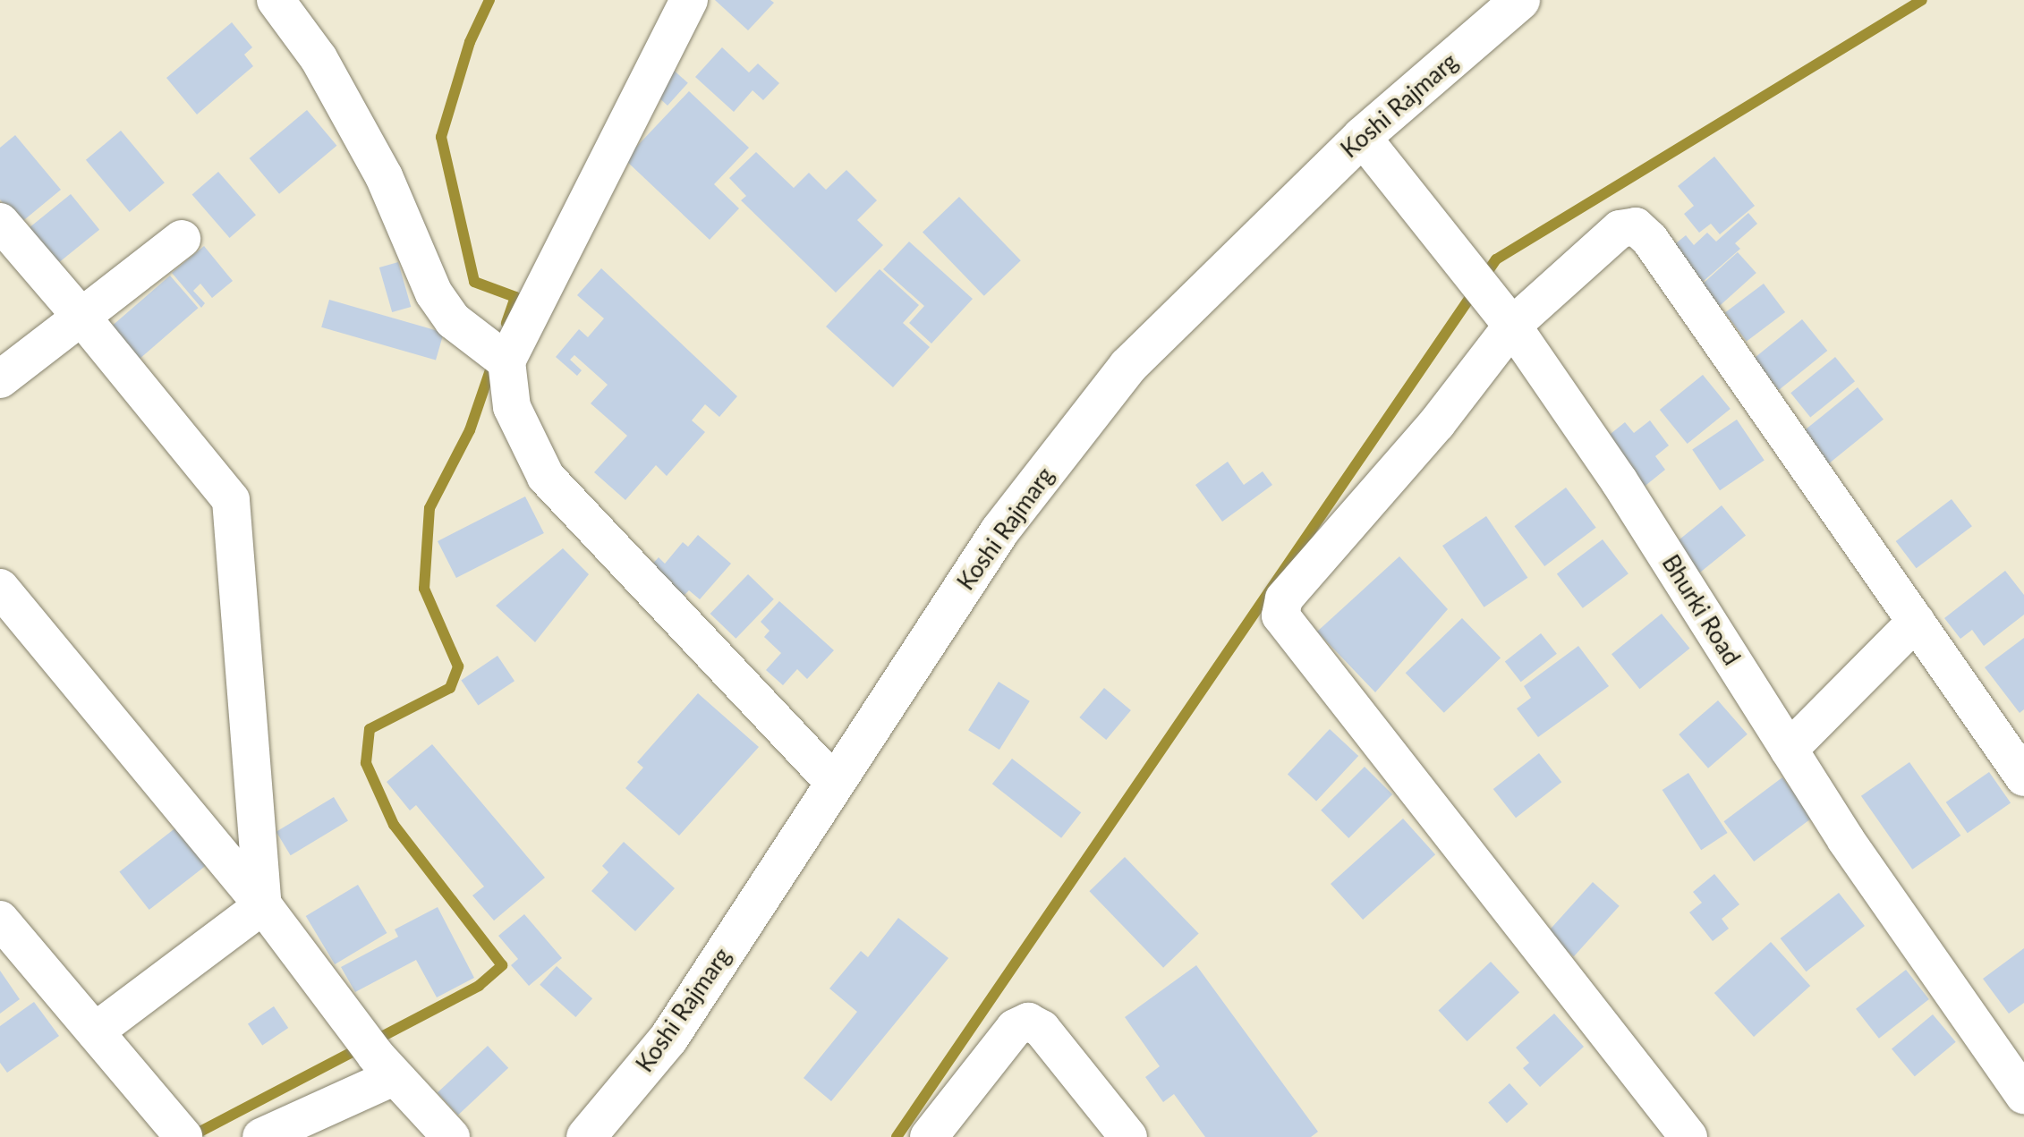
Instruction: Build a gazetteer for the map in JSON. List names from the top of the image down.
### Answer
{
  "streets": {
    "main road": ["Koshi Rajmarg"],
    "street": ["Bhurki Road"]
  },
  "crossings": [
    ["Koshi Rajmarg", "Bhurki Road"]
  ]
}
